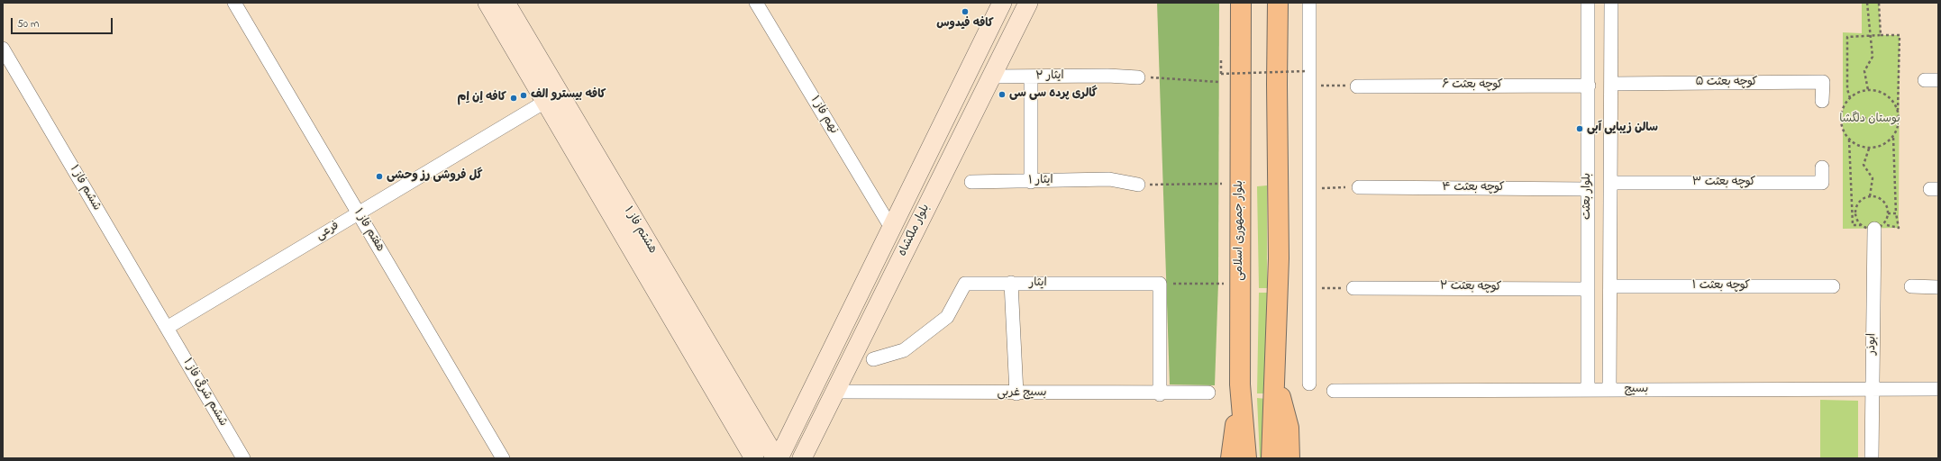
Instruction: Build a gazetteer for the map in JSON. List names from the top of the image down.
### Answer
{
  "streets": {
    "main road": ["هشتم فاز ۱", "بلوار ملکشاه", "بلوار جمهوری اسلامی"],
    "street": [
      "ایثار ۲",
      "کوچه بعثت ۵",
      "کوچه بعثت ۶",
      "نهم فاز ۱",
      "ایثار ۱",
      "کوچه بعثت ۳",
      "ششم فاز ۱",
      "کوچه بعثت ۴",
      "بلوار بعثت",
      "هفتم فاز ۱",
      "فرعی",
      "ایثار",
      "کوچه بعثت ۱",
      "کوچه بعثت ۲",
      "ابوذر",
      "بسیج",
      "ششم شرقی فاز ۱",
      "بسیج غربی"
    ]
  },
  "crossings": [
    ["ایثار ۲", "بلوار ملکشاه"],
    ["کوچه بعثت ۵", "بلوار بعثت"],
    ["کوچه بعثت ۶", "بلوار بعثت"],
    ["نهم فاز ۱", "بلوار ملکشاه"],
    ["کوچه بعثت ۳", "بلوار بعثت"],
    ["ششم فاز ۱", "فرعی"],
    ["ششم فاز ۱", "ششم شرقی فاز ۱"],
    ["کوچه بعثت ۴", "بلوار بعثت"],
    ["بلوار بعثت", "کوچه بعثت ۱"],
    ["بلوار بعثت", "کوچه بعثت ۲"],
    ["بلوار بعثت", "بسیج"],
    ["هفتم فاز ۱", "فرعی"],
    ["هشتم فاز ۱", "فرعی"],
    ["بلوار ملکشاه", "بسیج غربی"],
    ["فرعی", "ششم شرقی فاز ۱"],
    ["ابوذر", "بسیج"]
  ],
  "parks": ["بوستان دلگشا"],
  "places": [
    "كافه فيدوس",
    "گالری پرده سی سی",
    "کافه بیسترو الف",
    "کافه اِن اِم",
    "سالن زیبایی آبی",
    "گل فروشی رز وحشی"
  ],
  "scale_bar": "50 m"
}
